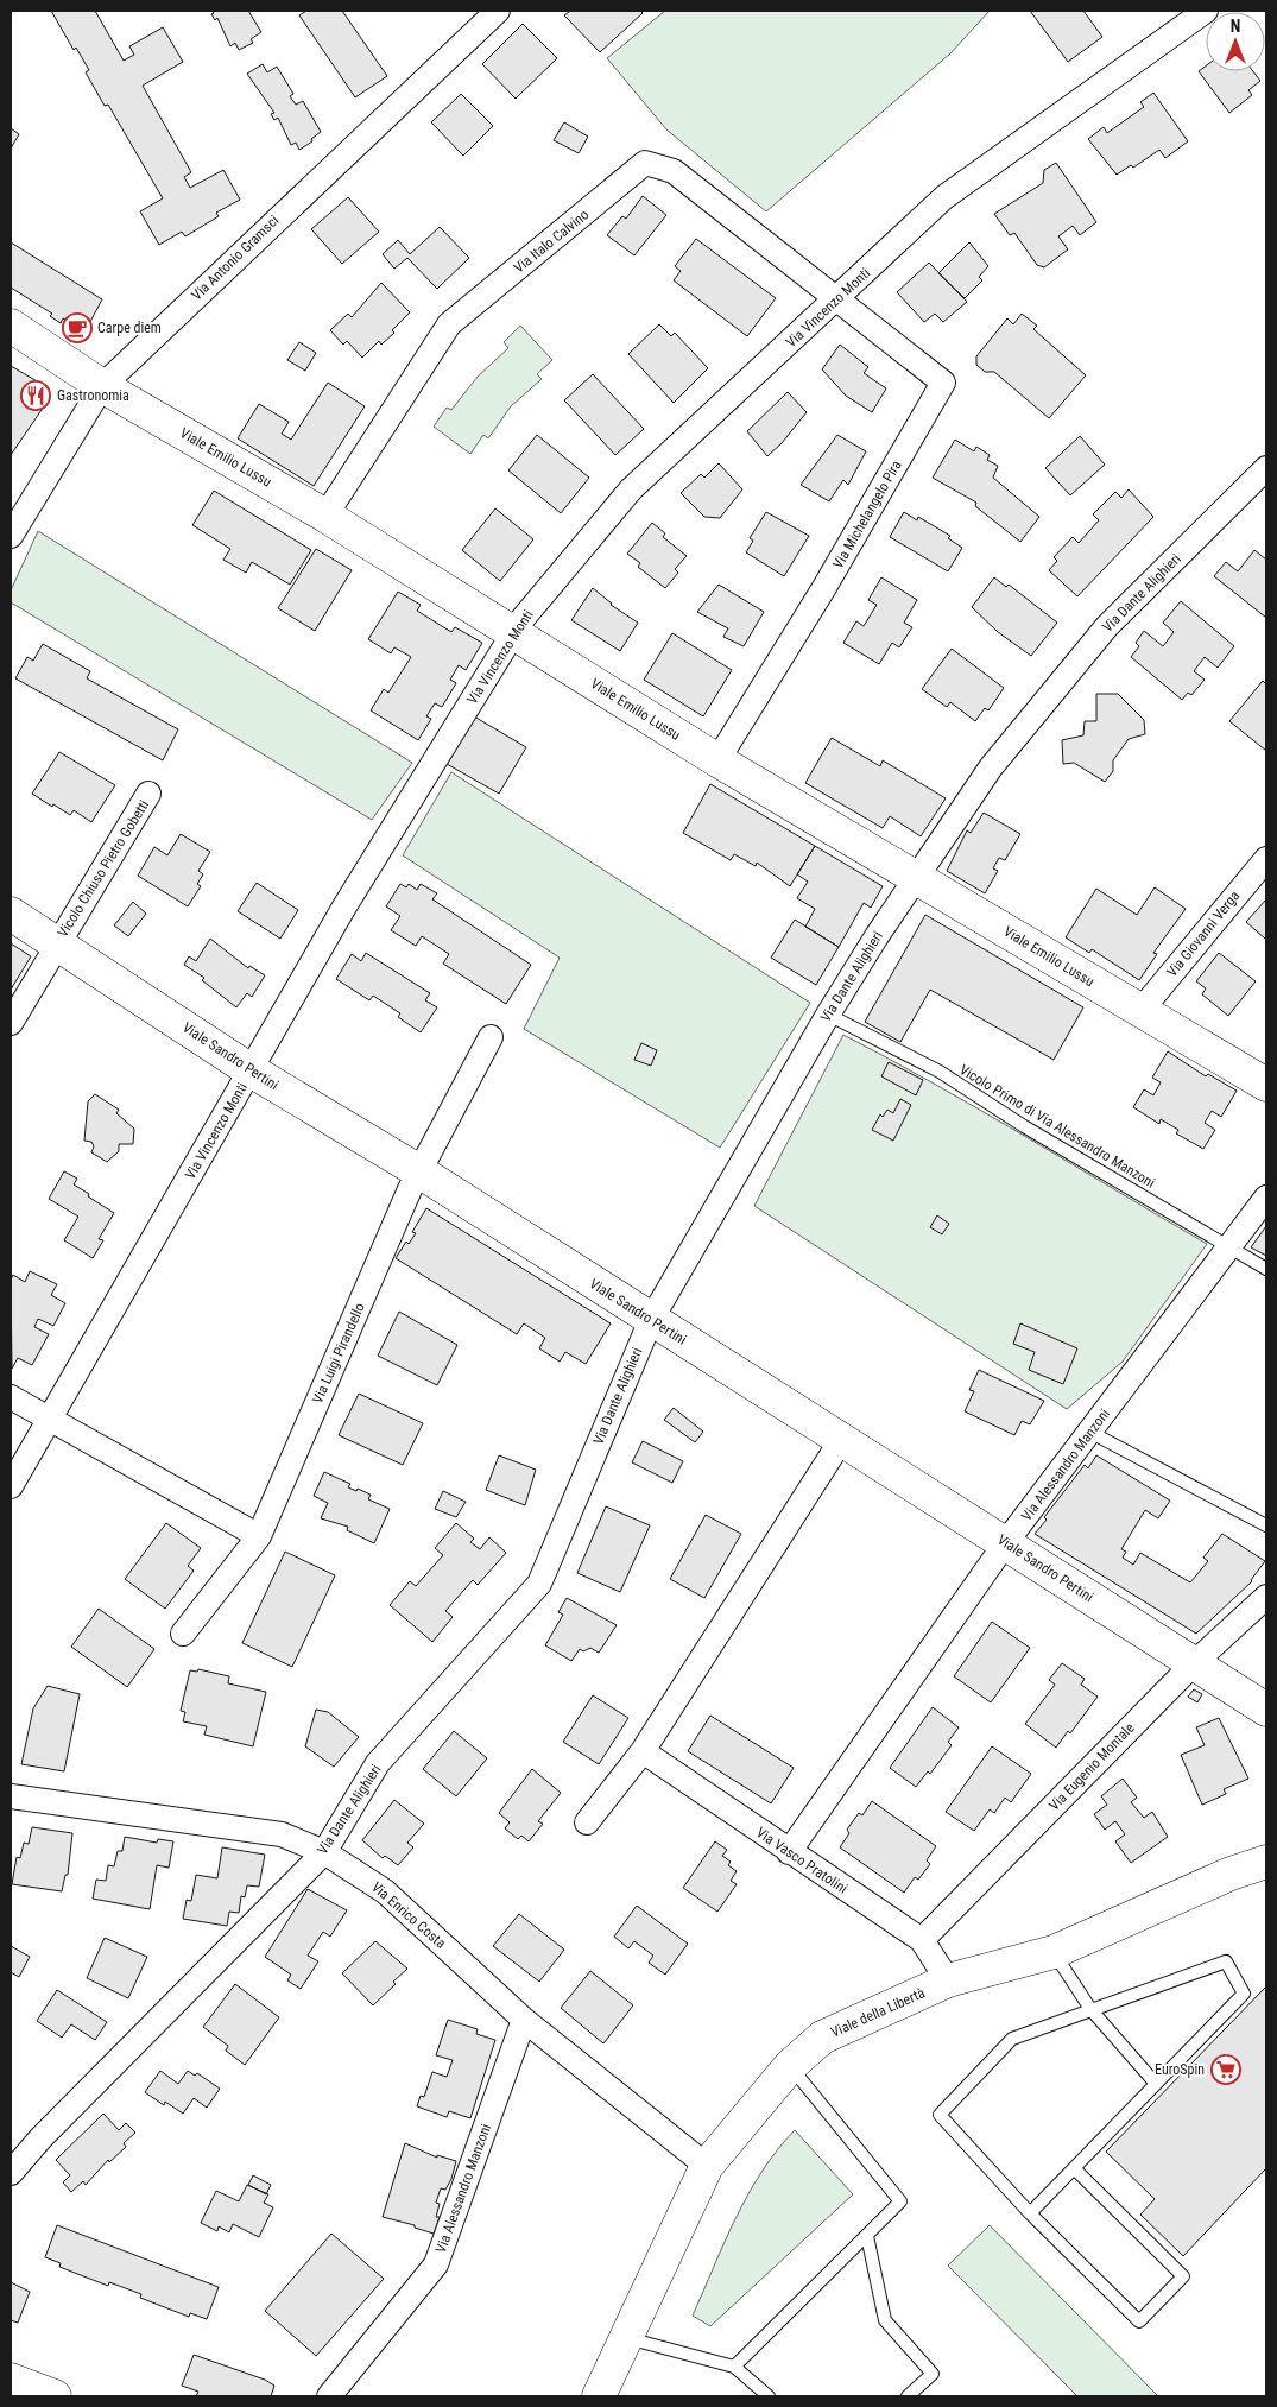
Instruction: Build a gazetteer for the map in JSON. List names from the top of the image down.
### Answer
{
  "streets": {
    "street": [
      "Via Italo Calvino",
      "Via Antonio Gramsci",
      "Via Vincenzo Monti",
      "Viale Emilio Lussu",
      "Via Michelangelo Pira",
      "Via Dante Alighieri",
      "Vicolo Chiuso Pietro Gobetti",
      "Via Giovanni Verga",
      "Viale Sandro Pertini",
      "Via Luigi Pirandello",
      "Via Alessandro Manzoni",
      "Via Eugenio Montale",
      "Via Vasco Pratolini",
      "Via Enrico Costa",
      "Viale della Libertà"
    ],
    "lane": ["Vicolo Primo di Via Alessandro Manzoni"]
  },
  "crossings": [
    ["Via Italo Calvino", "Via Vincenzo Monti"],
    ["Via Italo Calvino", "Viale Emilio Lussu"],
    ["Via Italo Calvino", "Via Michelangelo Pira"],
    ["Via Antonio Gramsci", "Viale Emilio Lussu"],
    ["Via Vincenzo Monti", "Viale Emilio Lussu"],
    ["Via Vincenzo Monti", "Via Michelangelo Pira"],
    ["Via Vincenzo Monti", "Viale Sandro Pertini"],
    ["Viale Emilio Lussu", "Via Michelangelo Pira"],
    ["Viale Emilio Lussu", "Via Dante Alighieri"],
    ["Viale Emilio Lussu", "Via Giovanni Verga"],
    ["Via Dante Alighieri", "Viale Sandro Pertini"],
    ["Via Dante Alighieri", "Vicolo Primo di Via Alessandro Manzoni"],
    ["Via Dante Alighieri", "Via Enrico Costa"],
    ["Vicolo Chiuso Pietro Gobetti", "Viale Sandro Pertini"],
    ["Viale Sandro Pertini", "Via Luigi Pirandello"],
    ["Viale Sandro Pertini", "Via Alessandro Manzoni"],
    ["Viale Sandro Pertini", "Via Eugenio Montale"],
    ["Vicolo Primo di Via Alessandro Manzoni", "Via Alessandro Manzoni"],
    ["Via Alessandro Manzoni", "Via Vasco Pratolini"],
    ["Via Alessandro Manzoni", "Via Enrico Costa"],
    ["Via Eugenio Montale", "Via Vasco Pratolini"],
    ["Via Vasco Pratolini", "Viale della Libertà"],
    ["Via Enrico Costa", "Viale della Libertà"]
  ],
  "places": {
    "cafe": ["Carpe diem"],
    "restaurant": ["Gastronomia"],
    "supermarket": ["EuroSpin"]
  },
  "north": "top"
}
